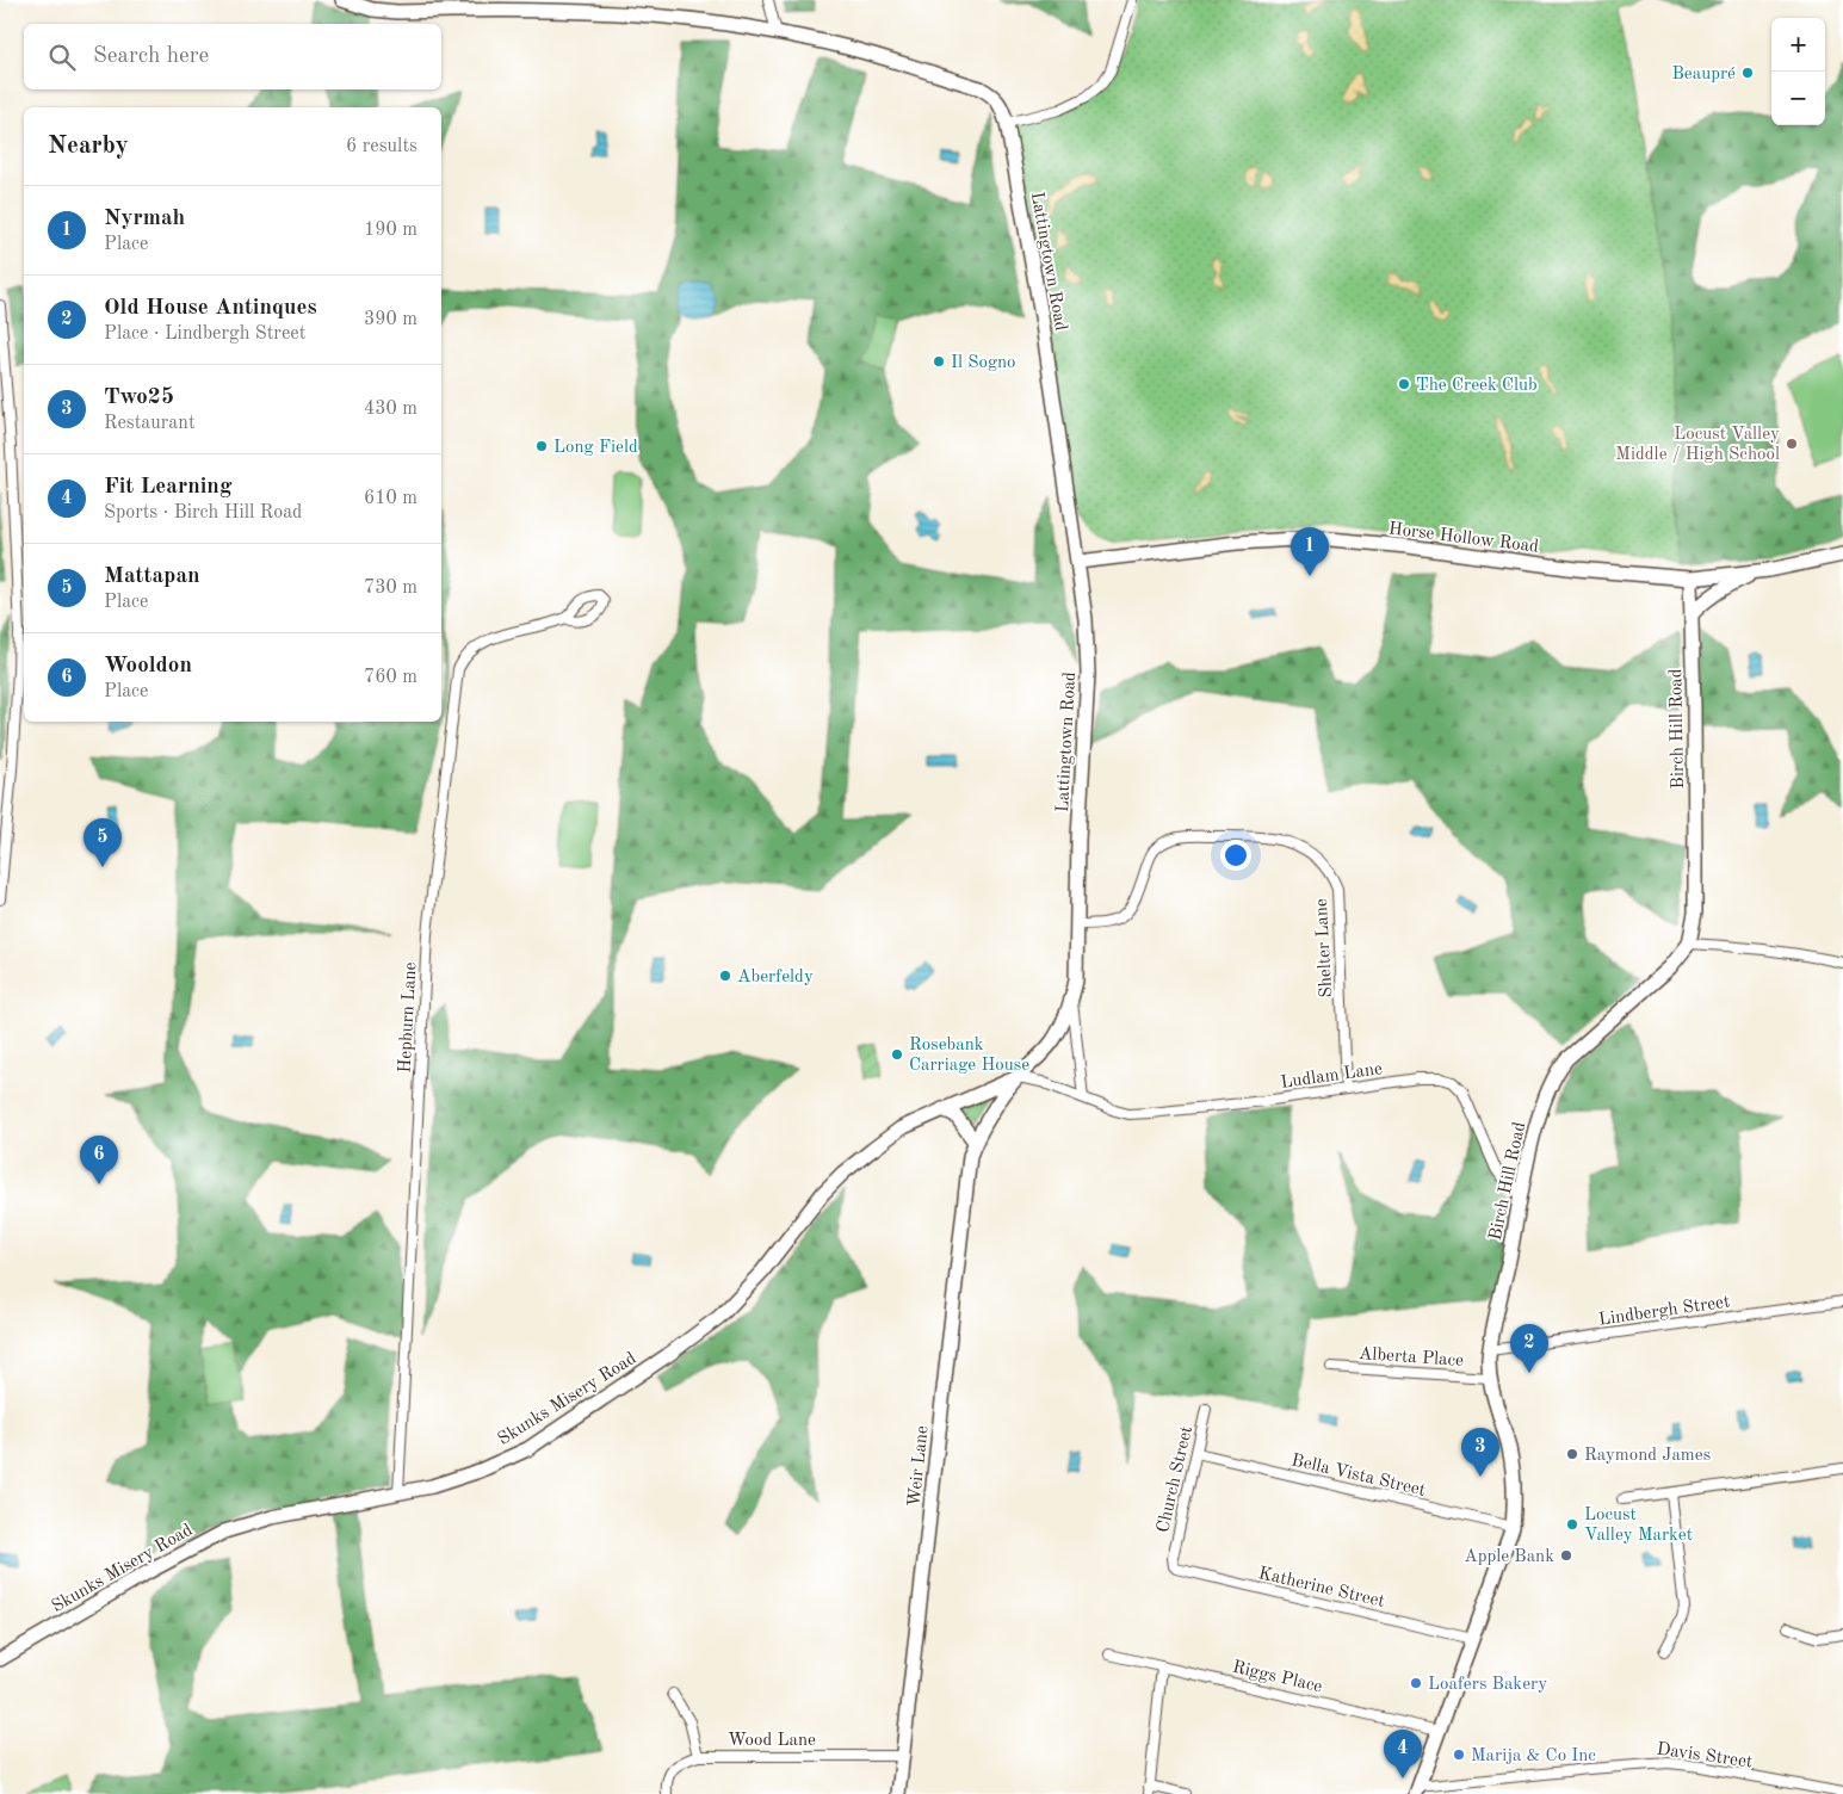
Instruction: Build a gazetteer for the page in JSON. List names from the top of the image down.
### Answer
{
  "streets": {
    "street": [
      "Lattingtown Road",
      "Horse Hollow Road",
      "Birch Hill Road",
      "Shelter Lane",
      "Hepburn Lane",
      "Ludlam Lane",
      "Lindbergh Street",
      "Alberta Place",
      "Skunks Misery Road",
      "Weir Lane",
      "Bella Vista Street",
      "Church Street",
      "Katherine Street",
      "Riggs Place",
      "Wood Lane",
      "Davis Street"
    ]
  },
  "crossings": [
    ["Lattingtown Road", "Horse Hollow Road"],
    ["Lattingtown Road", "Shelter Lane"],
    ["Lattingtown Road", "Ludlam Lane"],
    ["Lattingtown Road", "Skunks Misery Road"],
    ["Lattingtown Road", "Weir Lane"],
    ["Horse Hollow Road", "Birch Hill Road"],
    ["Birch Hill Road", "Ludlam Lane"],
    ["Birch Hill Road", "Lindbergh Street"],
    ["Birch Hill Road", "Alberta Place"],
    ["Birch Hill Road", "Bella Vista Street"],
    ["Birch Hill Road", "Katherine Street"],
    ["Birch Hill Road", "Riggs Place"],
    ["Birch Hill Road", "Davis Street"],
    ["Shelter Lane", "Ludlam Lane"],
    ["Hepburn Lane", "Skunks Misery Road"],
    ["Ludlam Lane", "Skunks Misery Road"],
    ["Ludlam Lane", "Weir Lane"],
    ["Skunks Misery Road", "Weir Lane"],
    ["Weir Lane", "Wood Lane"],
    ["Bella Vista Street", "Church Street"],
    ["Church Street", "Katherine Street"]
  ],
  "places": [
    "Beaupré",
    "Il Sogno",
    "The Creek Club",
    "Locust Valley Middle / High School",
    "Long Field",
    "Aberfeldy",
    "Rosebank Carriage House",
    "Raymond James",
    "Locust Valley Market",
    "Apple Bank",
    "Loafers Bakery",
    "Marija & Co Inc"
  ],
  "page": {
    "map_buttons": ["+", "−"],
    "search": "Search here",
    "heading": ["Nearby", "6 results"],
    "list": [
      {
        "mark": "1",
        "name": "Nyrmah",
        "note": "Place",
        "value": "190 m"
      },
      {
        "mark": "2",
        "name": "Old House Antinques",
        "note": "Place · Lindbergh Street",
        "value": "390 m"
      },
      {
        "mark": "3",
        "name": "Two25",
        "note": "Restaurant",
        "value": "430 m"
      },
      {
        "mark": "4",
        "name": "Fit Learning",
        "note": "Sports · Birch Hill Road",
        "value": "610 m"
      },
      {
        "mark": "5",
        "name": "Mattapan",
        "note": "Place",
        "value": "730 m"
      },
      {
        "mark": "6",
        "name": "Wooldon",
        "note": "Place",
        "value": "760 m"
      }
    ],
    "pins": [
      "1",
      "5",
      "6",
      "2",
      "3",
      "4"
    ]
  }
}
